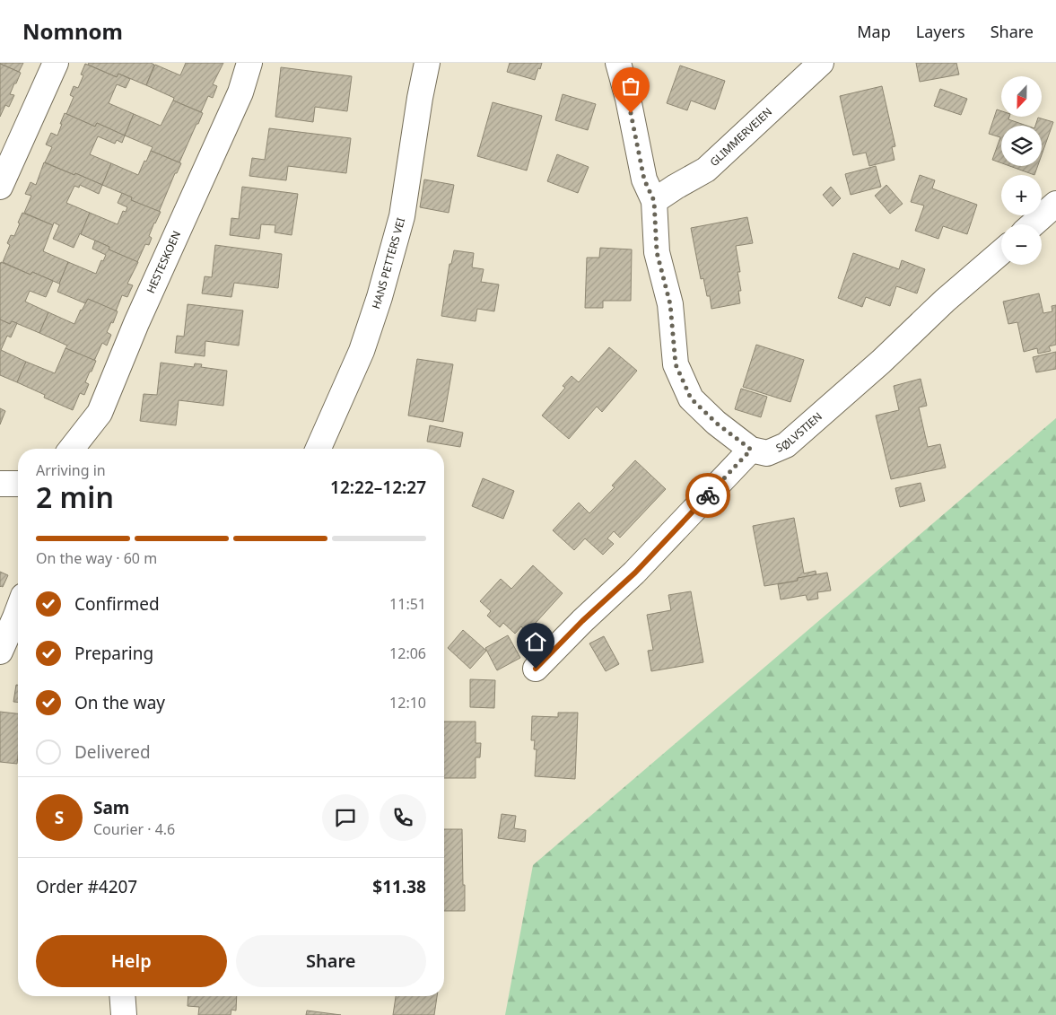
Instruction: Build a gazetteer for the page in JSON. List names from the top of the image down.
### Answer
{
  "streets": {
    "street": [
      "GLIMMERVEIEN",
      "HESTESKOEN",
      "HANS PETTERS VEI",
      "SØLVSTIEN"
    ]
  },
  "north": "bottom",
  "page": {
    "header": "Nomnom",
    "nav": ["Map", "Layers", "Share"],
    "map_buttons": ["+", "−"],
    "heading": ["2 min", "Arriving in", "12:22–12:27"],
    "panel": [
      "Sam",
      "Courier · 4.6",
      "Order #4207",
      "$11.38"
    ],
    "bar": "On the way · 60 m",
    "list": [
      ["Confirmed", "11:51"],
      ["Preparing", "12:06"],
      ["On the way", "12:10"],
      "Delivered"
    ],
    "round": "S",
    "buttons": ["Help", "Share"]
  }
}
